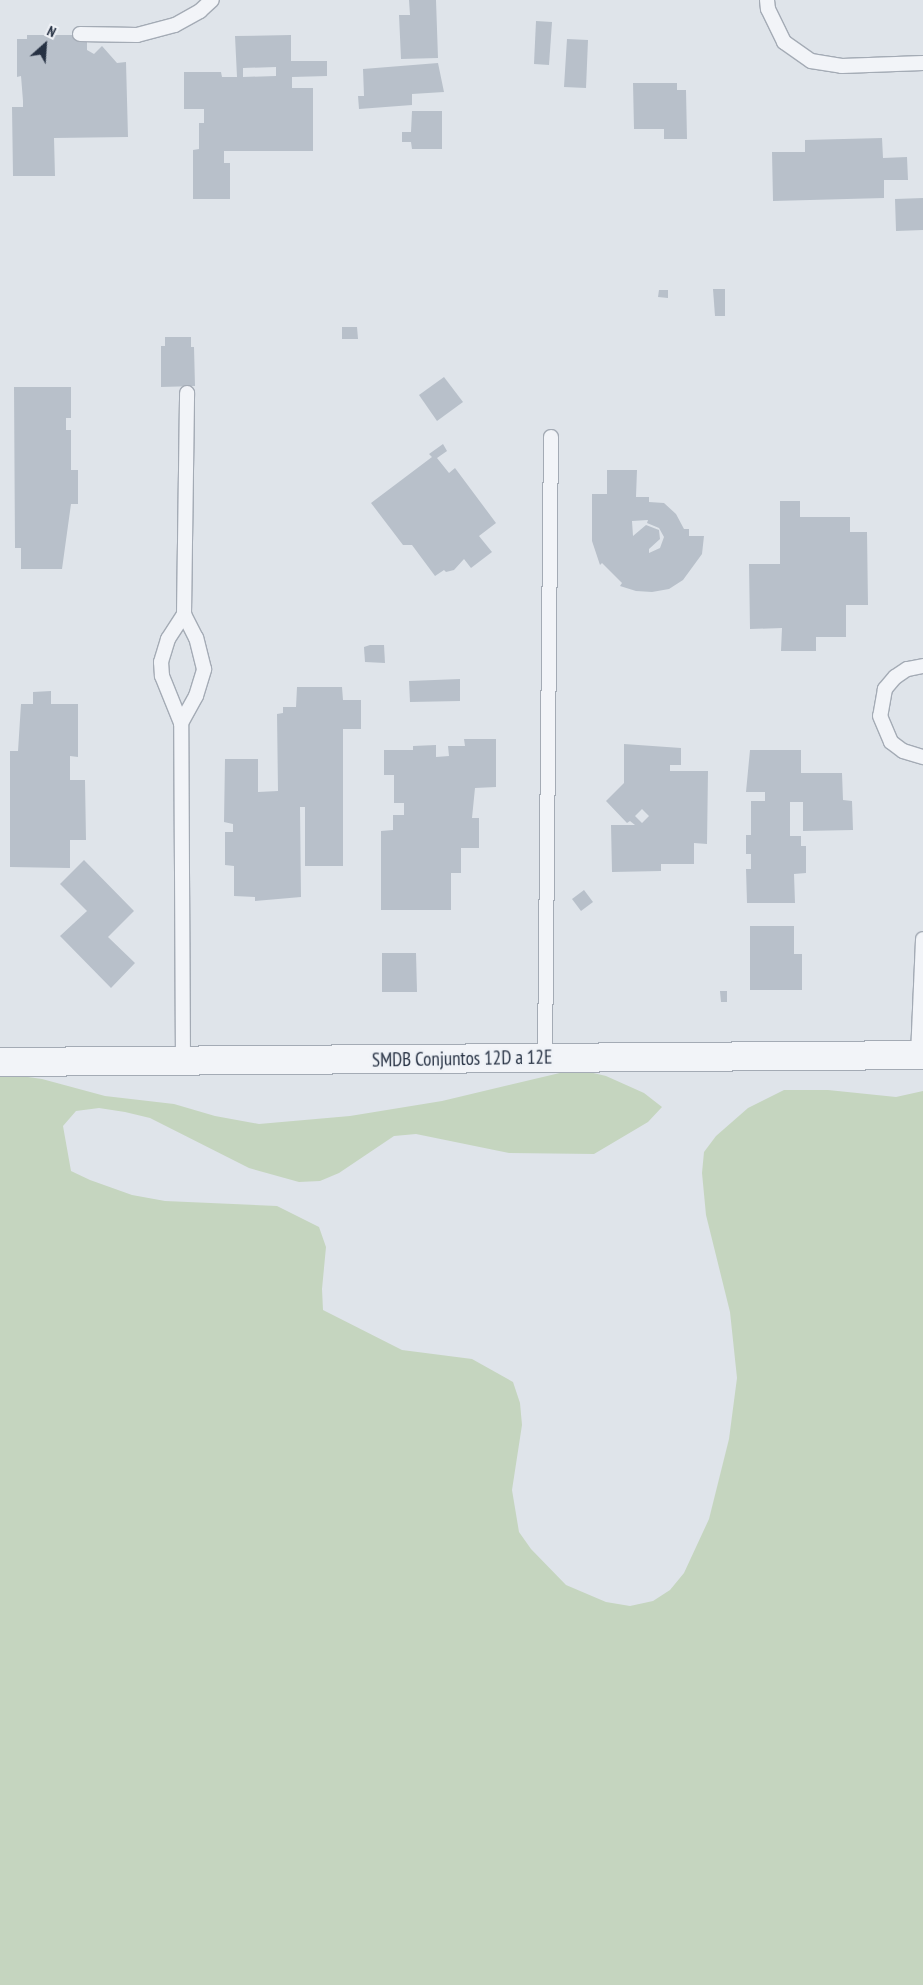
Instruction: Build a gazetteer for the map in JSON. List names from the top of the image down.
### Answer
{
  "streets": {
    "street": ["SMDB Conjuntos 12D a 12E"]
  },
  "north": "top right"
}
